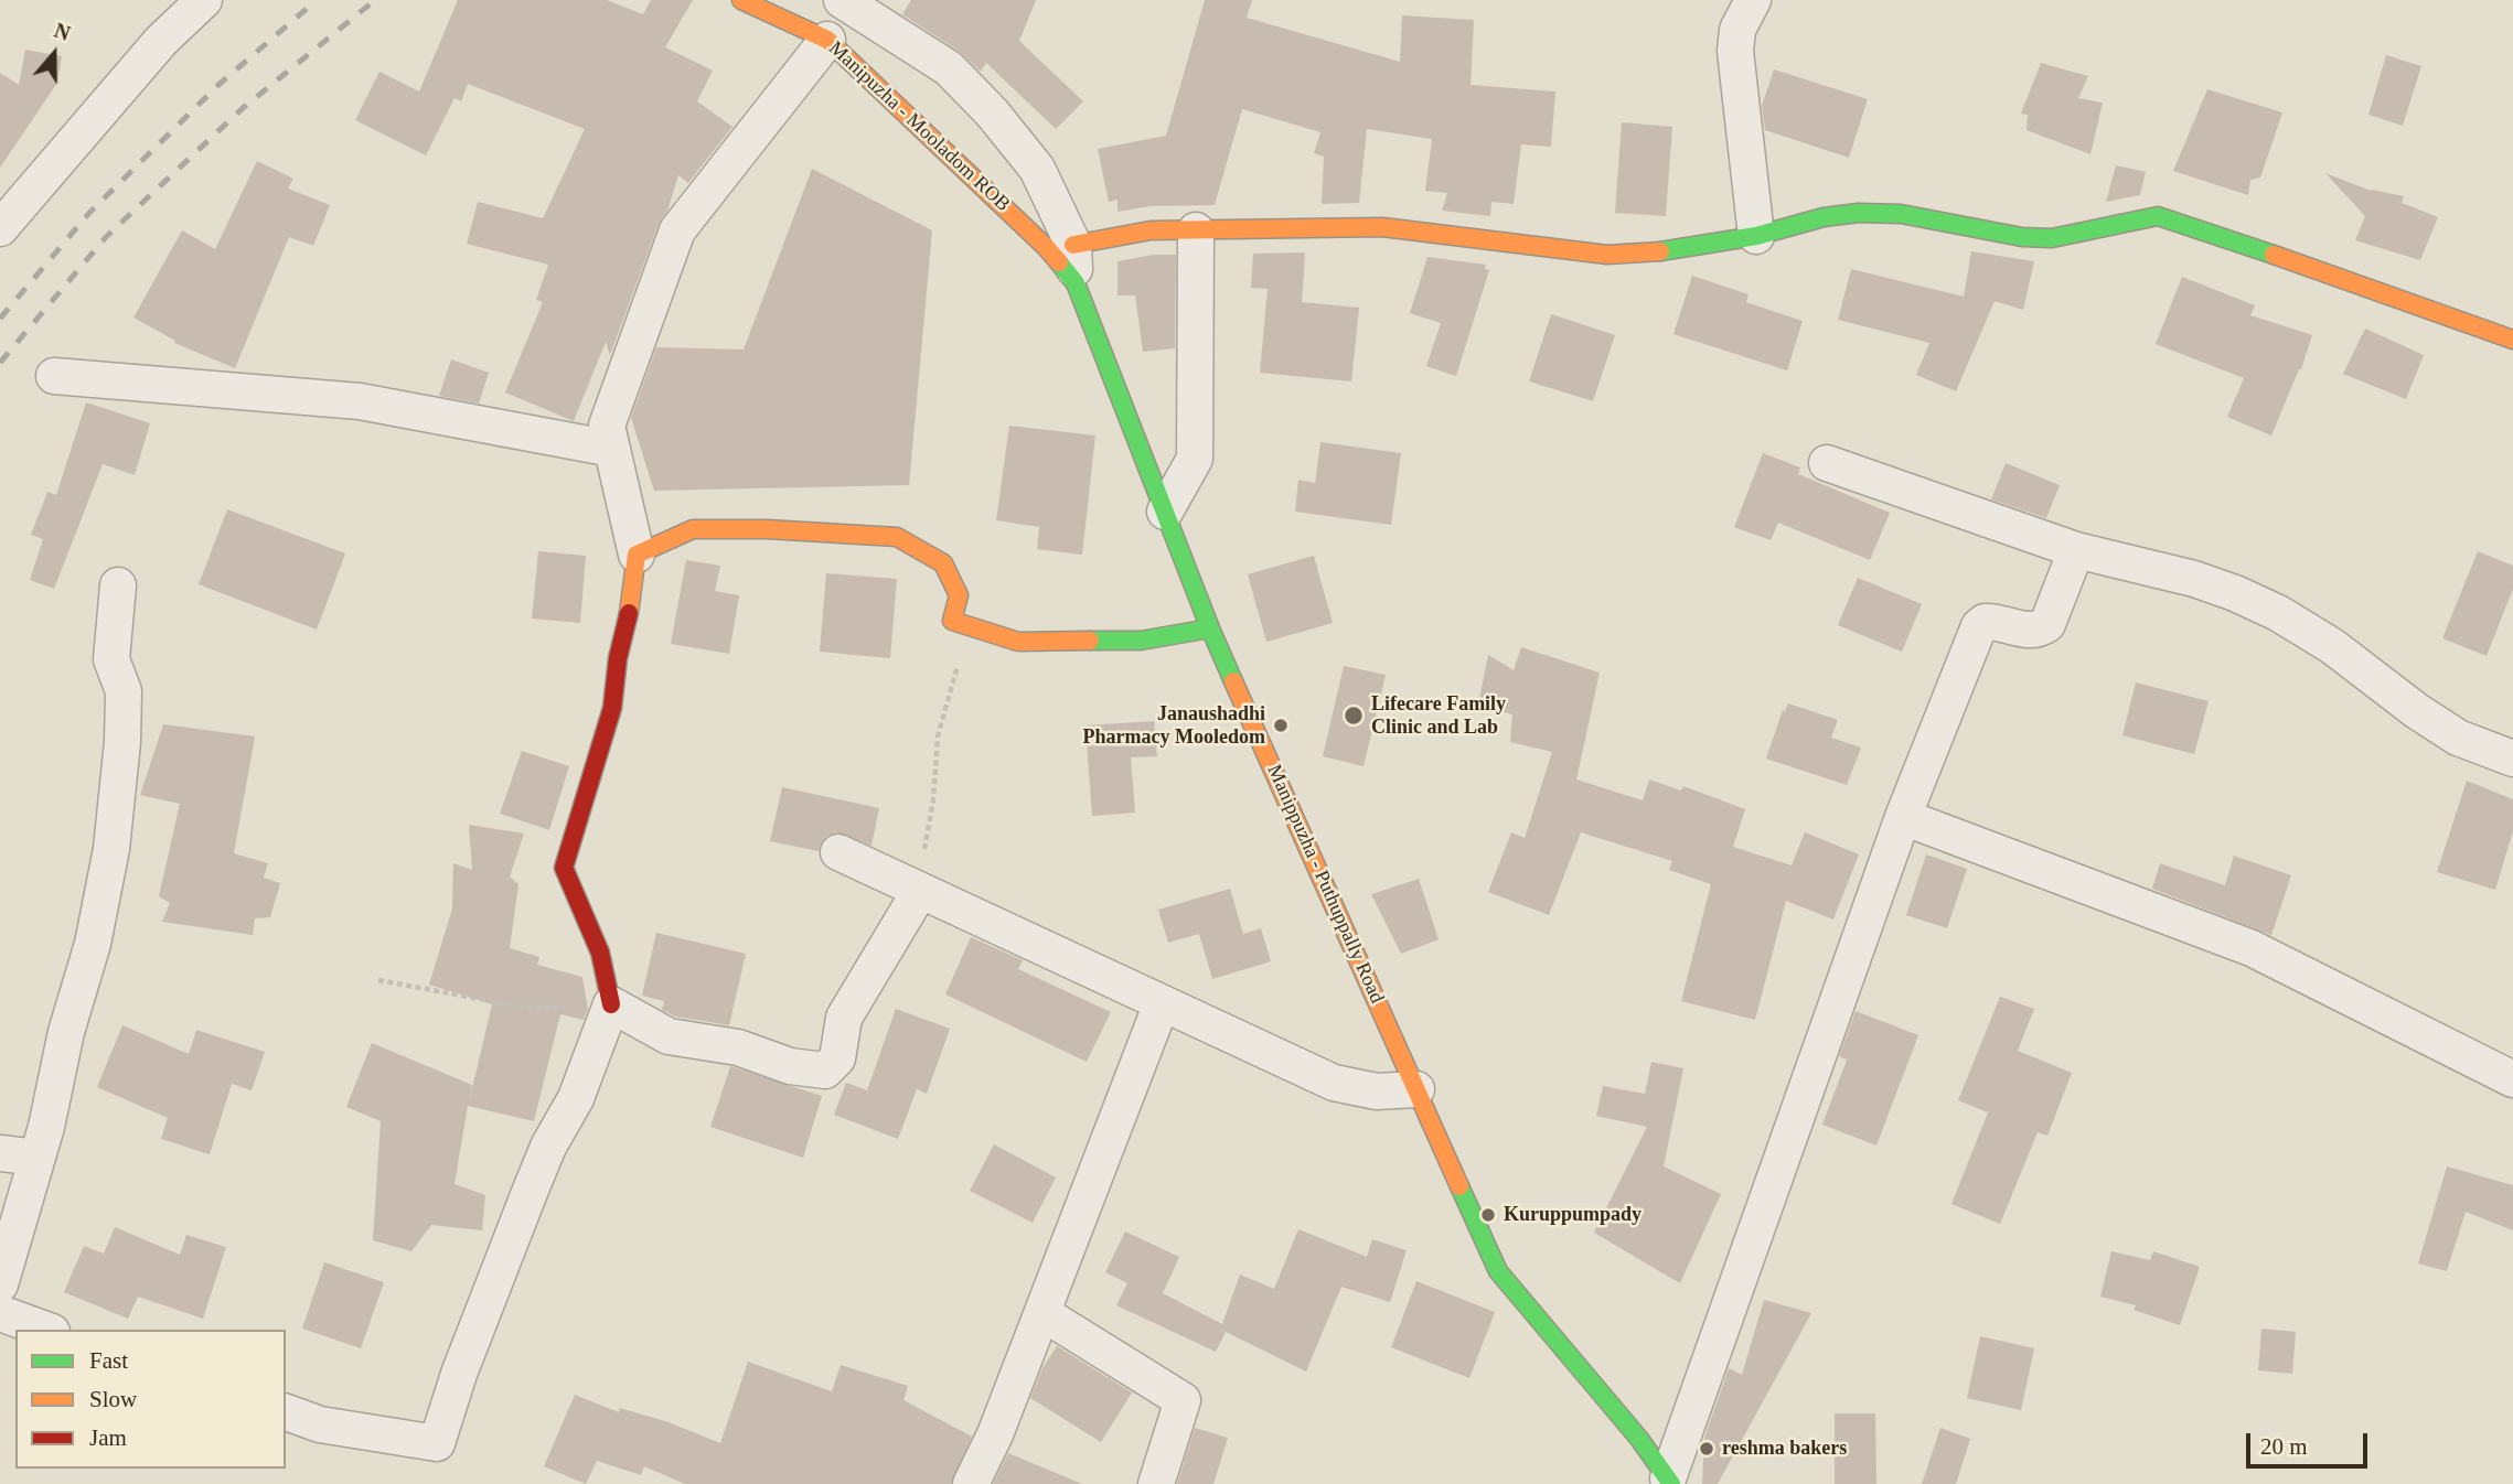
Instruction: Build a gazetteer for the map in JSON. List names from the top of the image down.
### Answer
{
  "streets": {
    "street": ["Manipuzha - Mooladom ROB", "Manippuzha - Puthuppally Road"]
  },
  "places": [
    "Lifecare Family Clinic and Lab",
    "Janaushadhi Pharmacy Mooledom",
    "Kuruppumpady",
    "reshma bakers"
  ],
  "legend": ["Fast", "Slow", "Jam"],
  "scale_bar": "20 m",
  "north": "top"
}
